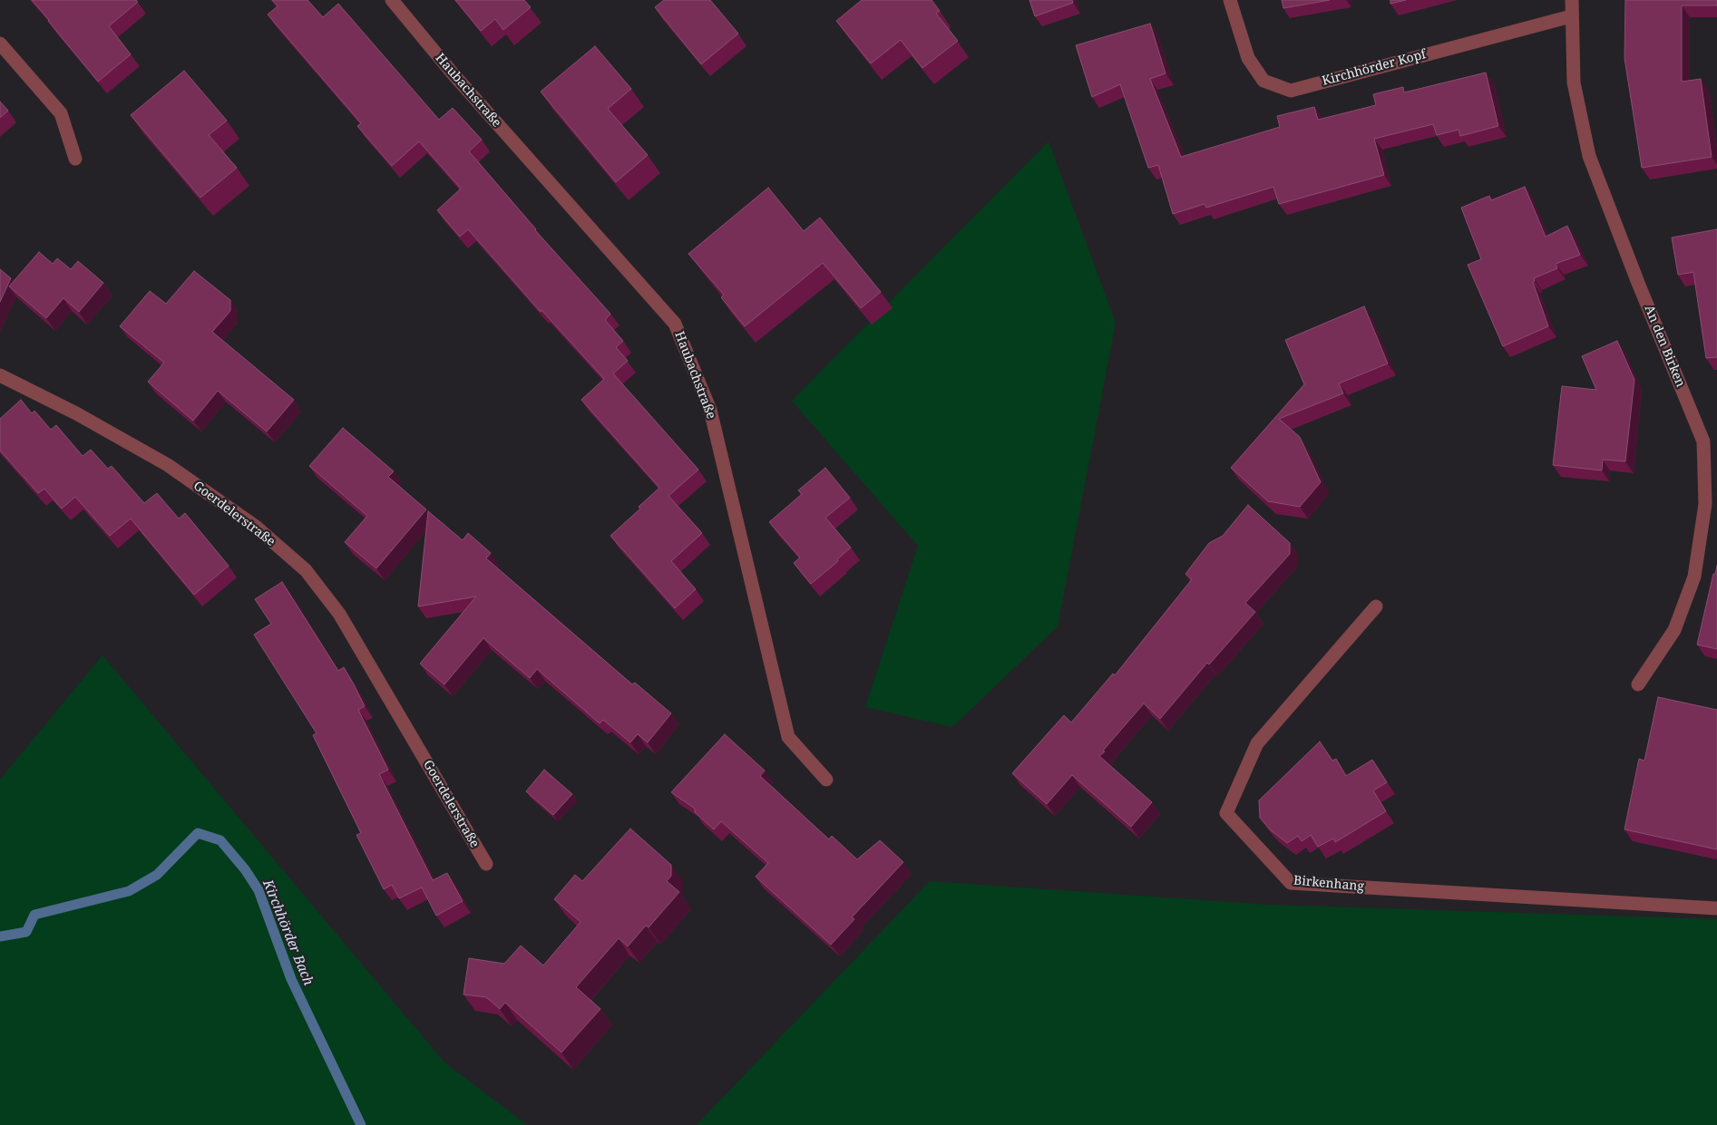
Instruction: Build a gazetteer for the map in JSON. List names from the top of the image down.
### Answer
{
  "streets": {
    "street": [
      "Kirchhörder Kopf",
      "Haubachstraße",
      "An den Birken",
      "Goerdelerstraße",
      "Birkenhang"
    ]
  },
  "crossings": [
    ["Kirchhörder Kopf", "An den Birken"]
  ],
  "water": ["Kirchhörder Bach"]
}
